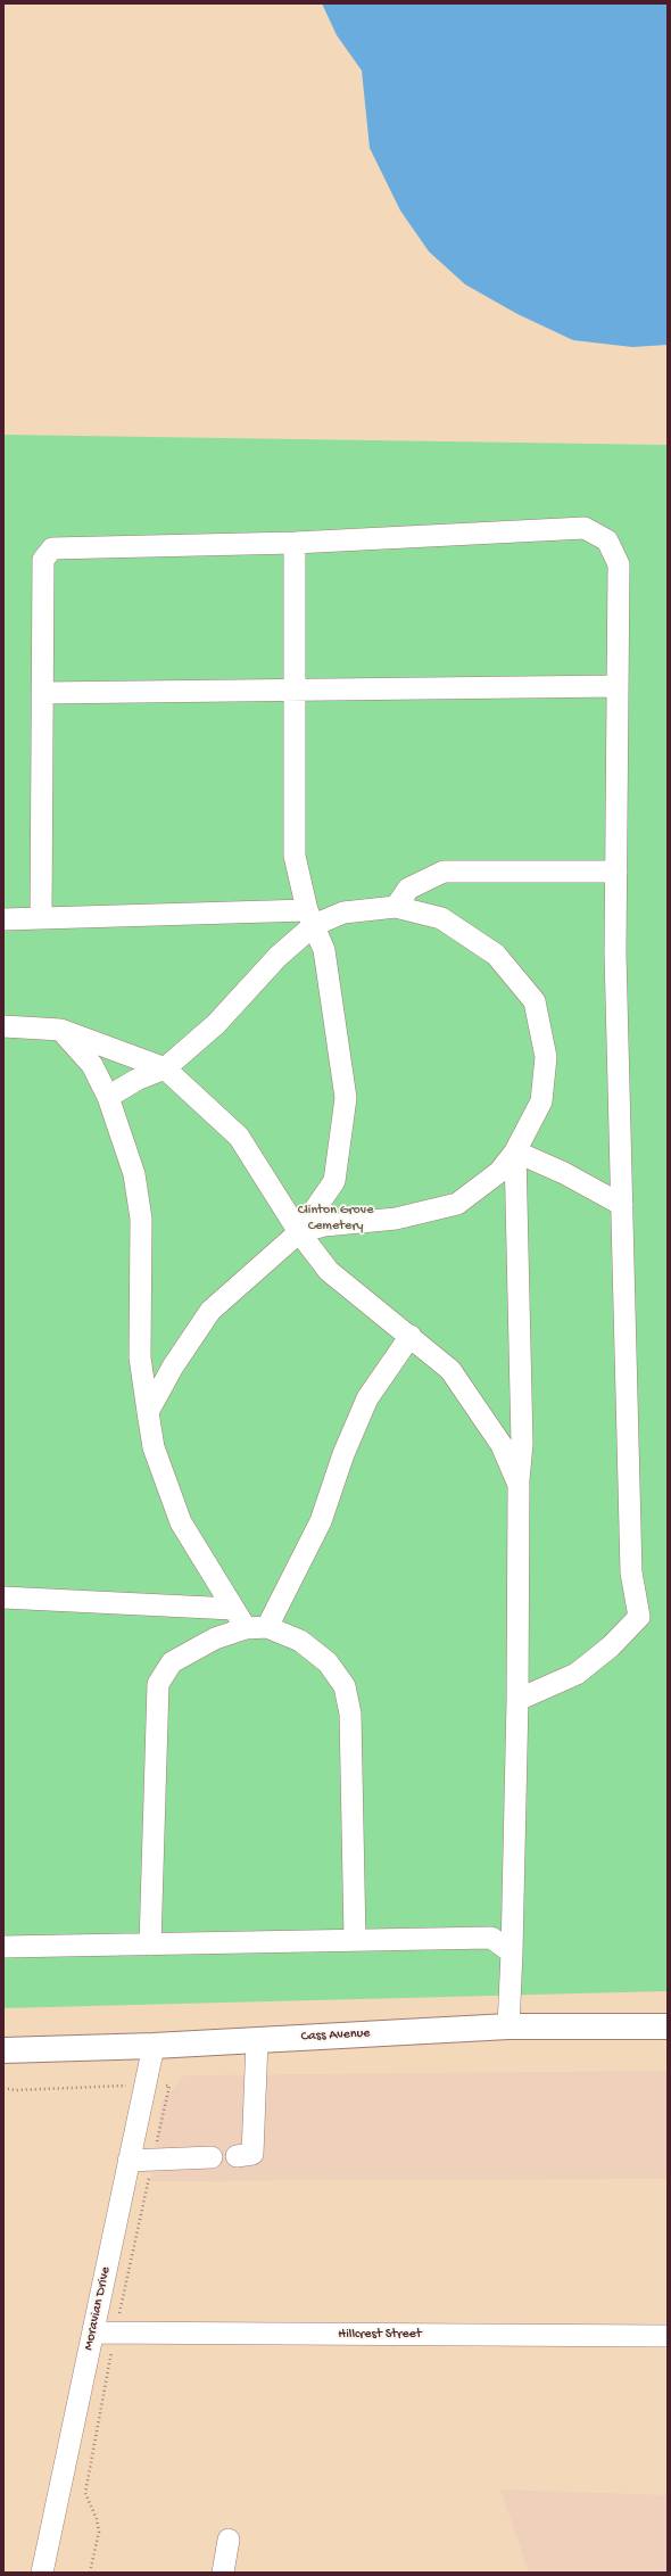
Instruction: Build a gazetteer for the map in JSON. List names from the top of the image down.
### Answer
{
  "streets": {
    "main road": ["Cass Avenue"],
    "street": ["Moravian Drive", "Hillcrest Street"]
  },
  "crossings": [
    ["Cass Avenue", "Moravian Drive"],
    ["Moravian Drive", "Hillcrest Street"]
  ],
  "parks": ["Clinton Grove Cemetery"]
}
